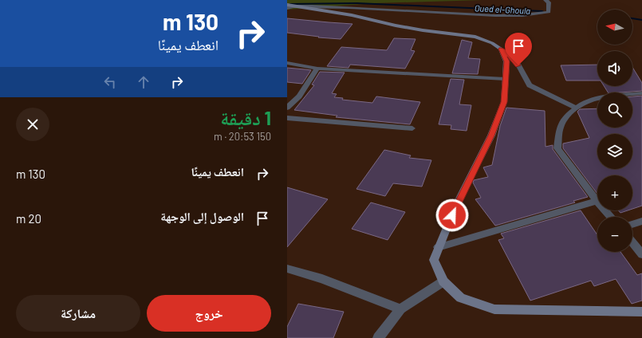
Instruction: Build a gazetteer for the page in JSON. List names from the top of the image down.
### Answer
{
  "water": ["Oued el-Ghoula"],
  "north": "left",
  "page": {
    "turn": ["130 m", "انعطف يمينًا"],
    "map_buttons": ["+", "−"],
    "heading": ["1 دقيقة", "150 m · 20:53"],
    "list": [
      {
        "name": "انعطف يمينًا",
        "value": "130 m"
      },
      {
        "name": "الوصول إلى الوجهة",
        "value": "20 m"
      }
    ],
    "buttons": ["خروج", "مشاركة"]
  }
}
